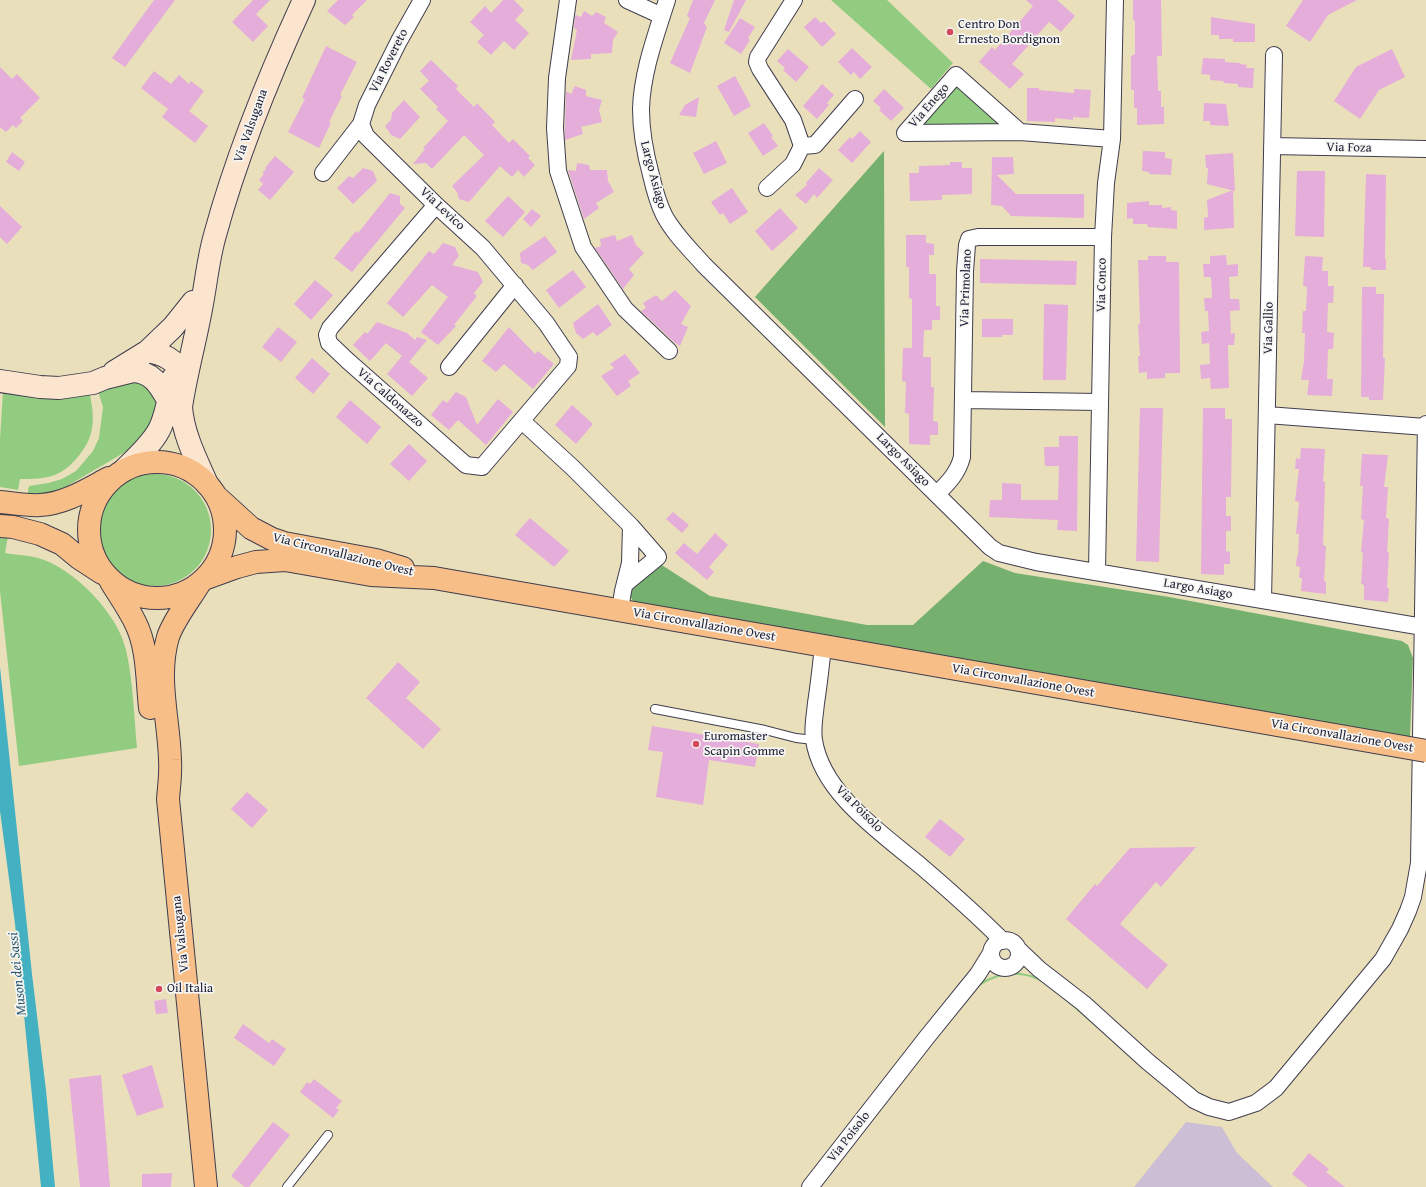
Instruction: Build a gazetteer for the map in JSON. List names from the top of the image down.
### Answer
{
  "streets": {
    "main road": ["Via Valsugana", "Via Circonvallazione Ovest"],
    "street": [
      "Via Rovereto",
      "Via Enego",
      "Via Foza",
      "Largo Asiago",
      "Via Levico",
      "Via Conco",
      "Via Primolano",
      "Via Gallio",
      "Via Caldonazzo",
      "Via Poisolo"
    ]
  },
  "crossings": [
    ["Via Rovereto", "Via Levico"],
    ["Via Enego", "Via Conco"],
    ["Via Valsugana", "Via Circonvallazione Ovest"],
    ["Via Foza", "Via Gallio"],
    ["Largo Asiago", "Via Conco"],
    ["Largo Asiago", "Via Primolano"],
    ["Largo Asiago", "Via Gallio"],
    ["Via Levico", "Via Caldonazzo"],
    ["Via Conco", "Via Primolano"],
    ["Via Circonvallazione Ovest", "Via Poisolo"]
  ],
  "water": ["Muson dei Sassi"],
  "places": ["Centro Don Ernesto Bordignon", "Euromaster Scapin Gomme", "Oil Italia"]
}
